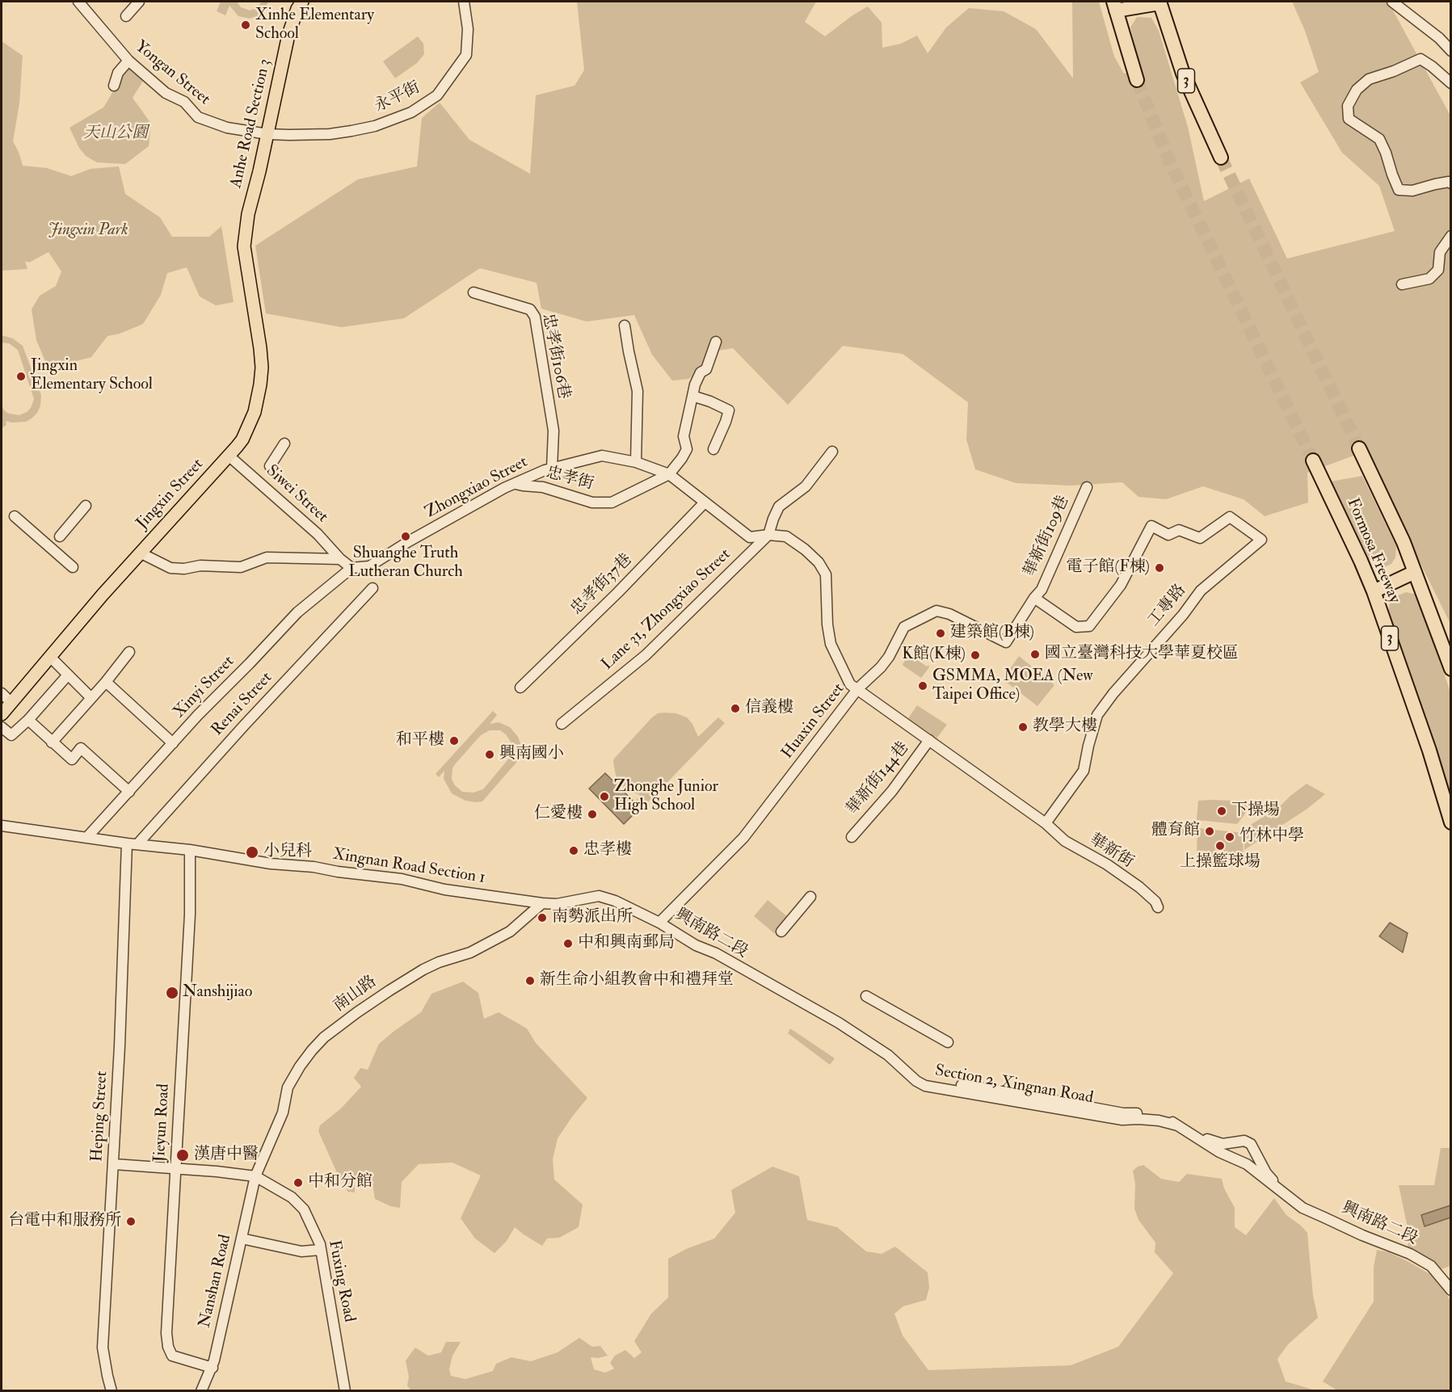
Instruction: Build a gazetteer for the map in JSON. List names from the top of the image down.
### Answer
{
  "streets": {
    "highway": ["3", "Formosa Freeway"],
    "main road": ["Anhe Road Section 3", "Jingxin Street"],
    "street": [
      "Yongan Street",
      "永平街",
      "忠孝街106巷",
      "忠孝街",
      "Zhongxiao Street",
      "Siwei Street",
      "華新街109巷",
      "忠孝街37巷",
      "工專路",
      "Lane 31, Zhongxiao Street",
      "Xinyi Street",
      "Renai Street",
      "Huaxin Street",
      "華新街144巷",
      "華新街",
      "Xingnan Road Section 1",
      "興南路二段",
      "南山路",
      "Section 2, Xingnan Road",
      "Heping Street",
      "Jieyun Road",
      "Nanshan Road",
      "Fuxing Road"
    ]
  },
  "crossings": [
    ["Yongan Street", "永平街"],
    ["Yongan Street", "Anhe Road Section 3"],
    ["永平街", "Anhe Road Section 3"],
    ["Anhe Road Section 3", "Jingxin Street"],
    ["忠孝街106巷", "Zhongxiao Street"],
    ["忠孝街", "Zhongxiao Street"],
    ["Zhongxiao Street", "華新街109巷"],
    ["Zhongxiao Street", "忠孝街37巷"],
    ["Zhongxiao Street", "Lane 31, Zhongxiao Street"],
    ["Zhongxiao Street", "Xinyi Street"],
    ["Zhongxiao Street", "Huaxin Street"],
    ["Jingxin Street", "Siwei Street"],
    ["華新街109巷", "工專路"],
    ["華新街109巷", "Huaxin Street"],
    ["工專路", "Huaxin Street"],
    ["工專路", "華新街"],
    ["Xinyi Street", "Xingnan Road Section 1"],
    ["Renai Street", "Xingnan Road Section 1"],
    ["Huaxin Street", "華新街144巷"],
    ["Huaxin Street", "華新街"],
    ["Huaxin Street", "興南路二段"],
    ["Xingnan Road Section 1", "興南路二段"],
    ["Xingnan Road Section 1", "南山路"],
    ["Xingnan Road Section 1", "Heping Street"],
    ["Xingnan Road Section 1", "Jieyun Road"],
    ["興南路二段", "南山路"],
    ["興南路二段", "Section 2, Xingnan Road"],
    ["南山路", "Nanshan Road"],
    ["南山路", "Fuxing Road"],
    ["Jieyun Road", "Nanshan Road"],
    ["Nanshan Road", "Fuxing Road"]
  ],
  "parks": ["天山公園", "Jingxin Park"],
  "places": [
    "Xinhe Elementary School",
    "Jingxin Elementary School",
    "Shuanghe Truth Lutheran Church",
    "電子館(F棟)",
    "建築館(B棟)",
    "國立臺灣科技大學華夏校區",
    "K館(K棟)",
    "GSMMA, MOEA (New Taipei Office)",
    "信義樓",
    "教學大樓",
    "和平樓",
    "興南國小",
    "Zhonghe Junior High School",
    "下操場",
    "仁愛樓",
    "體育館",
    "竹林中學",
    "上操籃球場",
    "忠孝樓",
    "小兒科",
    "南勢派出所",
    "中和興南郵局",
    "新生命小組教會中和禮拜堂",
    "Nanshijiao",
    "漢唐中醫",
    "中和分館",
    "台電中和服務所"
  ]
}
